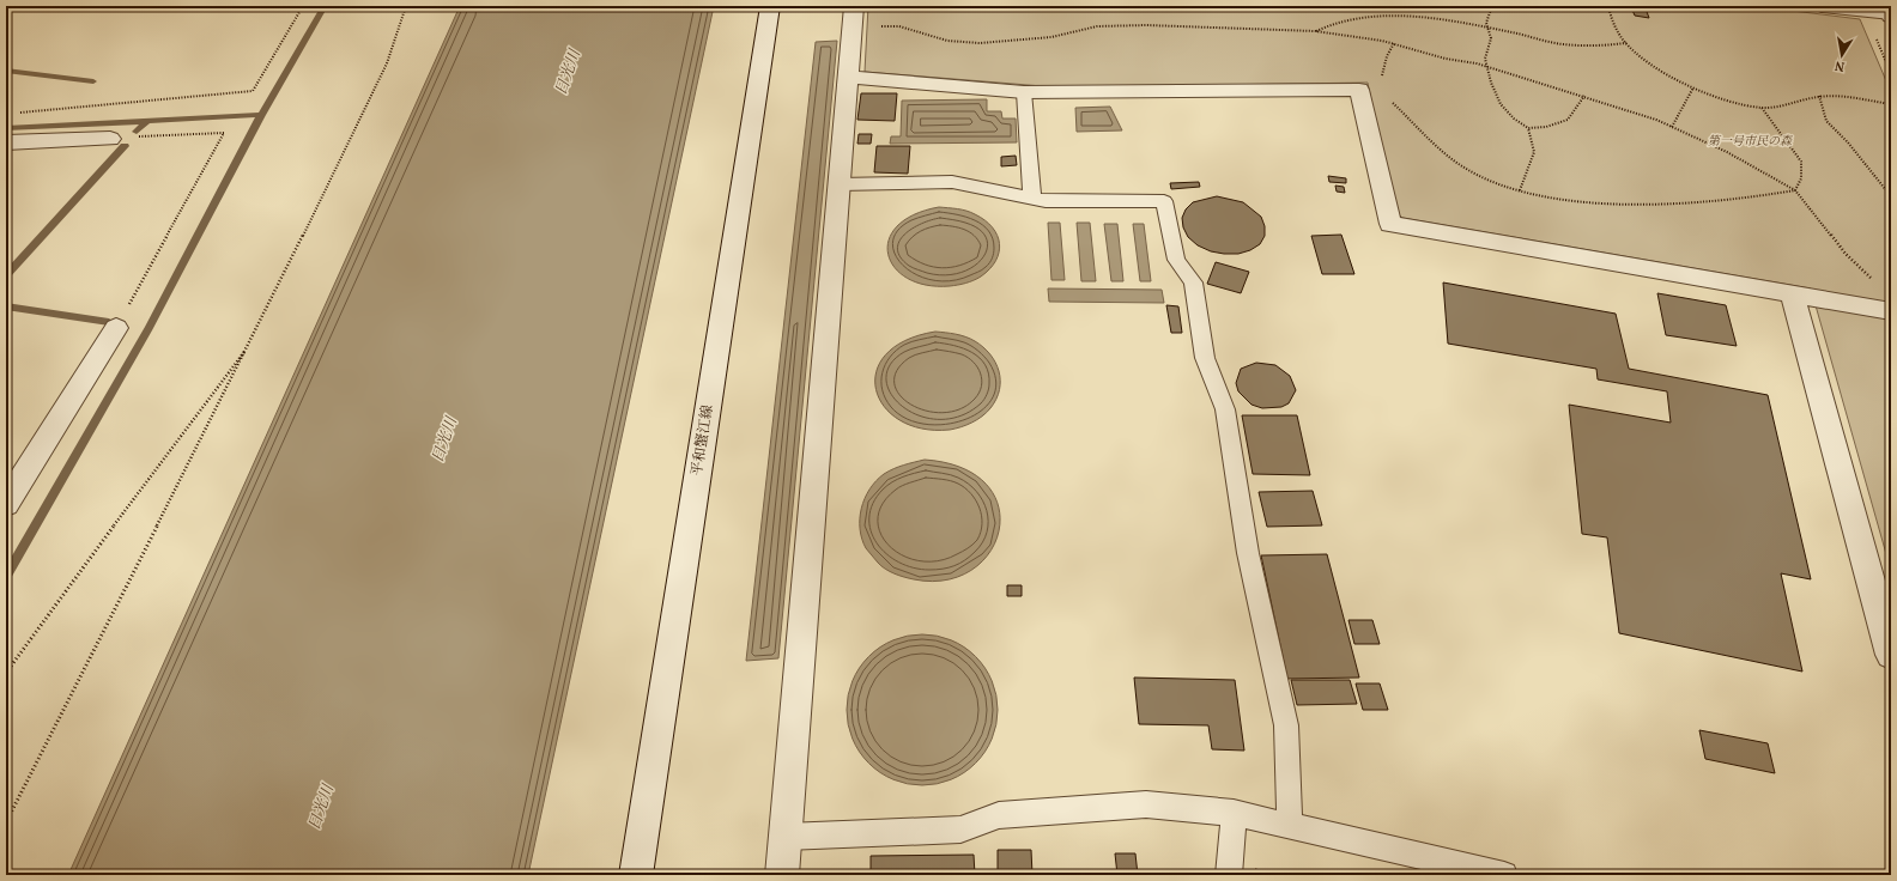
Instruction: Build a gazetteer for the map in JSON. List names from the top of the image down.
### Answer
{
  "streets": {
    "street": ["平和蟹江線"]
  },
  "water": ["日光川"],
  "parks": ["第一号市民の森"],
  "north": "bottom"
}
